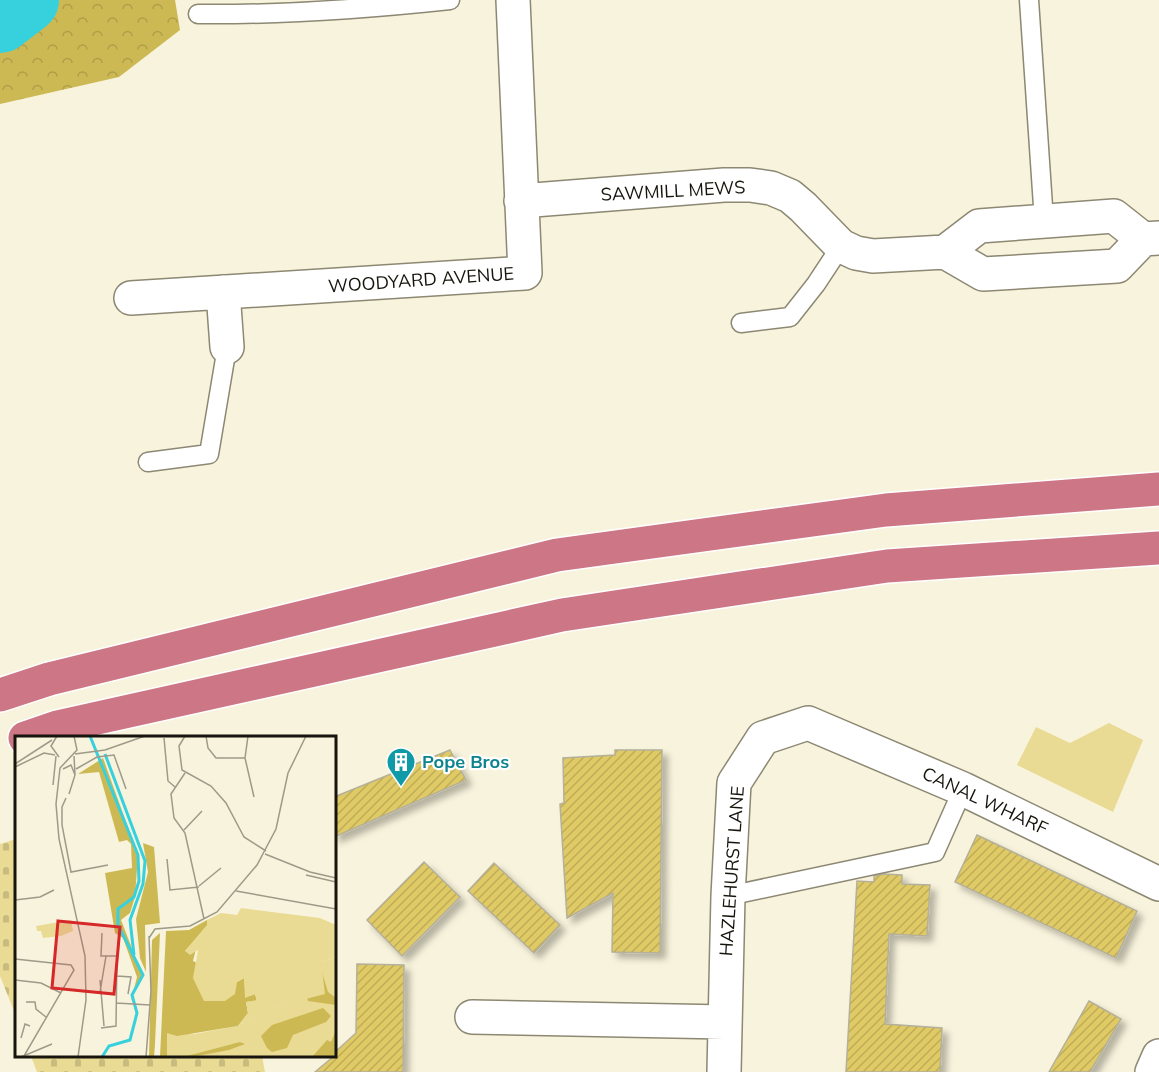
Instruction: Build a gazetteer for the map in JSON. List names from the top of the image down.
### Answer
{
  "streets": {
    "street": [
      "SAWMILL MEWS",
      "WOODYARD AVENUE",
      "CANAL WHARF",
      "HAZLEHURST LANE"
    ]
  },
  "crossings": [
    ["SAWMILL MEWS", "WOODYARD AVENUE"],
    ["CANAL WHARF", "HAZLEHURST LANE"]
  ],
  "places": {
    "building": ["Pope Bros"]
  }
}
